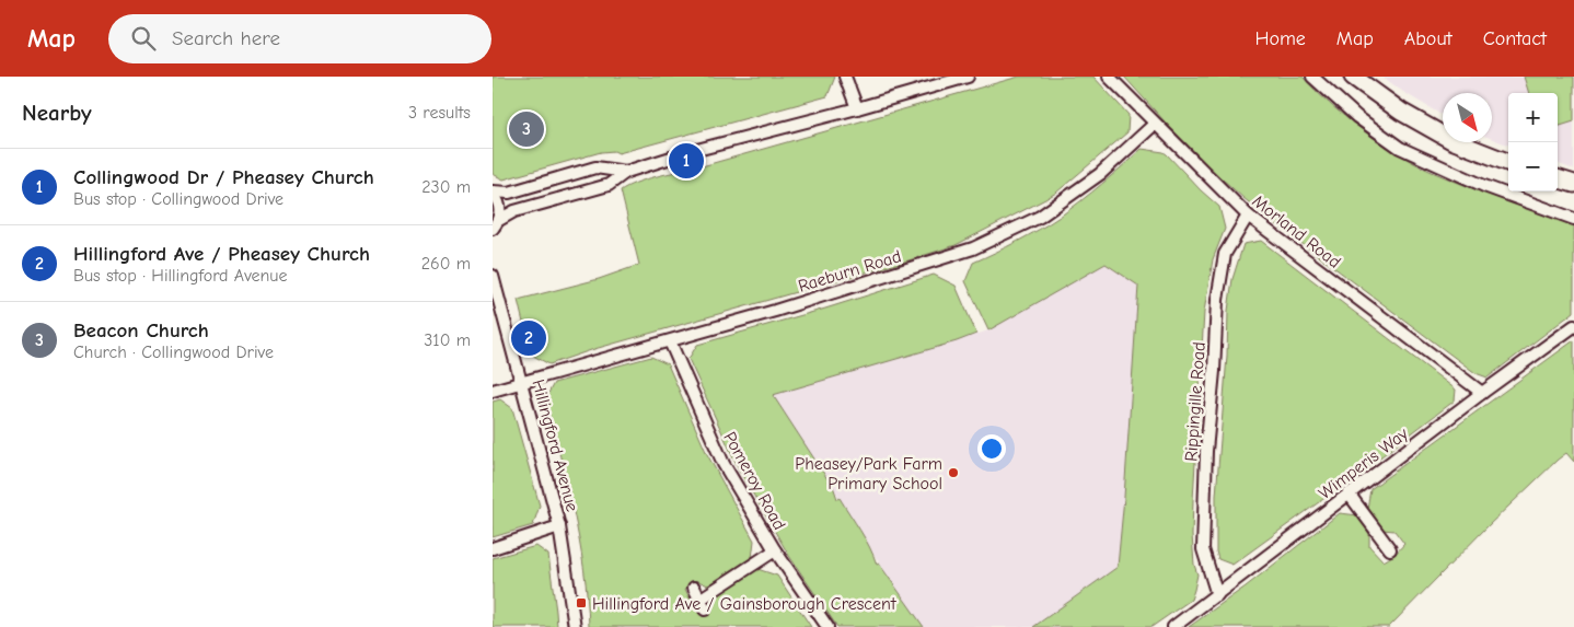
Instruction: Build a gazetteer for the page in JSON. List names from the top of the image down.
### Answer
{
  "streets": {
    "street": [
      "Morland Road",
      "Raeburn Road",
      "Rippingille Road",
      "Hillingford Avenue",
      "Wimperis Way",
      "Pomeroy Road"
    ]
  },
  "crossings": [
    ["Morland Road", "Raeburn Road"],
    ["Morland Road", "Rippingille Road"],
    ["Morland Road", "Wimperis Way"],
    ["Raeburn Road", "Hillingford Avenue"],
    ["Raeburn Road", "Pomeroy Road"],
    ["Rippingille Road", "Wimperis Way"]
  ],
  "places": {
    "other": ["Pheasey/Park Farm Primary School"],
    "transit": ["Hillingford Ave / Gainsborough Crescent"]
  },
  "north": "bottom right",
  "page": {
    "header": "Map",
    "search": "Search here",
    "nav": [
      "Home",
      "Map",
      "About",
      "Contact"
    ],
    "heading": ["Nearby", "3 results"],
    "map_buttons": ["+", "−"],
    "pins": ["3", "1", "2"],
    "list": [
      {
        "mark": "1",
        "name": "Collingwood Dr / Pheasey Church",
        "note": "Bus stop · Collingwood Drive",
        "value": "230 m"
      },
      {
        "mark": "2",
        "name": "Hillingford Ave / Pheasey Church",
        "note": "Bus stop · Hillingford Avenue",
        "value": "260 m"
      },
      {
        "mark": "3",
        "name": "Beacon Church",
        "note": "Church · Collingwood Drive",
        "value": "310 m"
      }
    ]
  }
}
